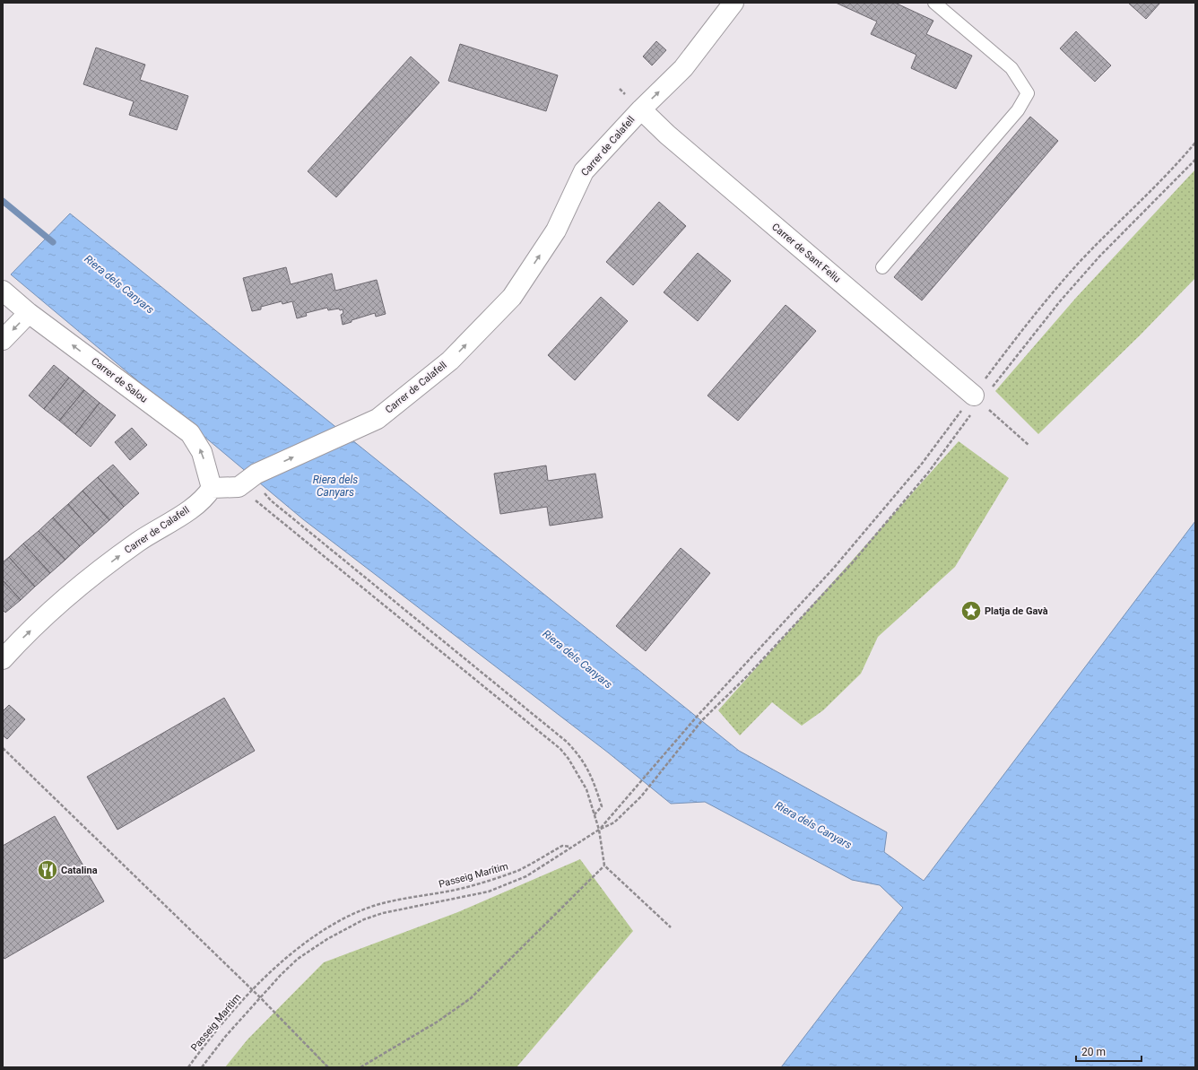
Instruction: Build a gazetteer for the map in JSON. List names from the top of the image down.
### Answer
{
  "streets": {
    "street": ["Carrer de Calafell", "Carrer de Sant Feliu", "Carrer de Salou"],
    "path": ["Passeig Marítim"]
  },
  "crossings": [
    ["Carrer de Calafell", "Carrer de Sant Feliu"],
    ["Carrer de Calafell", "Carrer de Salou"]
  ],
  "one_way": ["Carrer de Calafell", "Carrer de Salou"],
  "water": ["Riera dels Canyars"],
  "places": {
    "place": ["Platja de Gavà"],
    "restaurant": ["Catalina"]
  },
  "scale_bar": "20 m"
}
